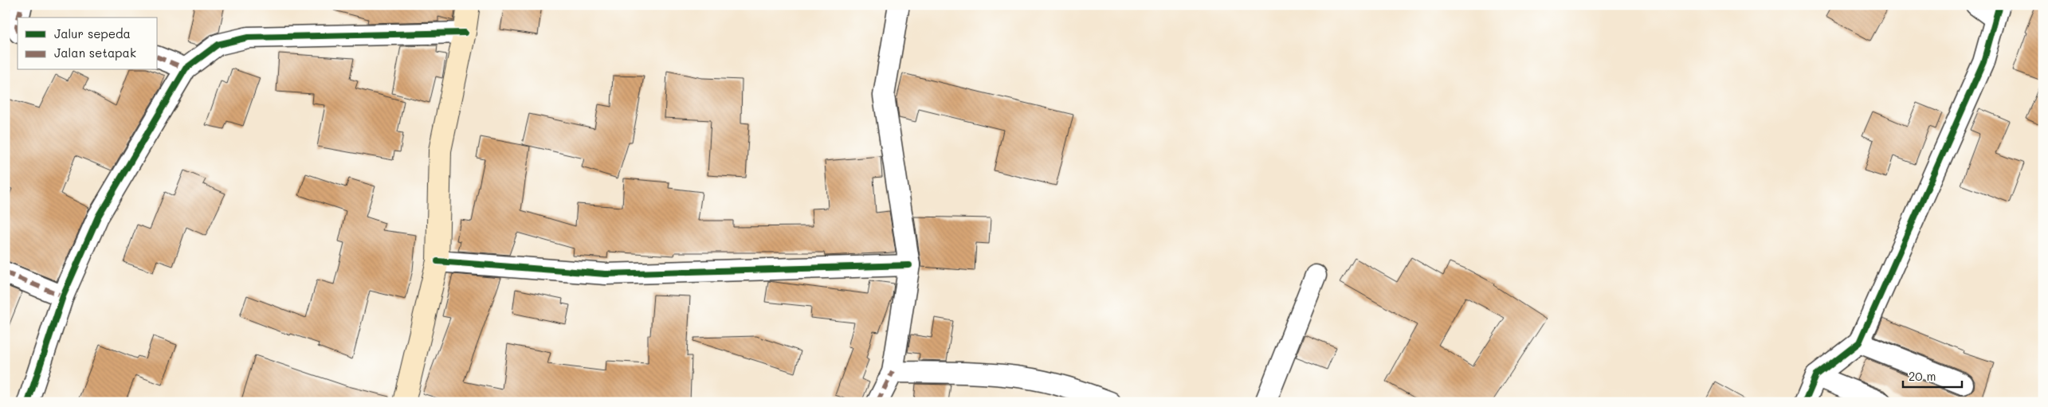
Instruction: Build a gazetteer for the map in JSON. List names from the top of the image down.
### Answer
{
  "legend": ["Jalur sepeda", "Jalan setapak"],
  "scale_bar": "20 m"
}
